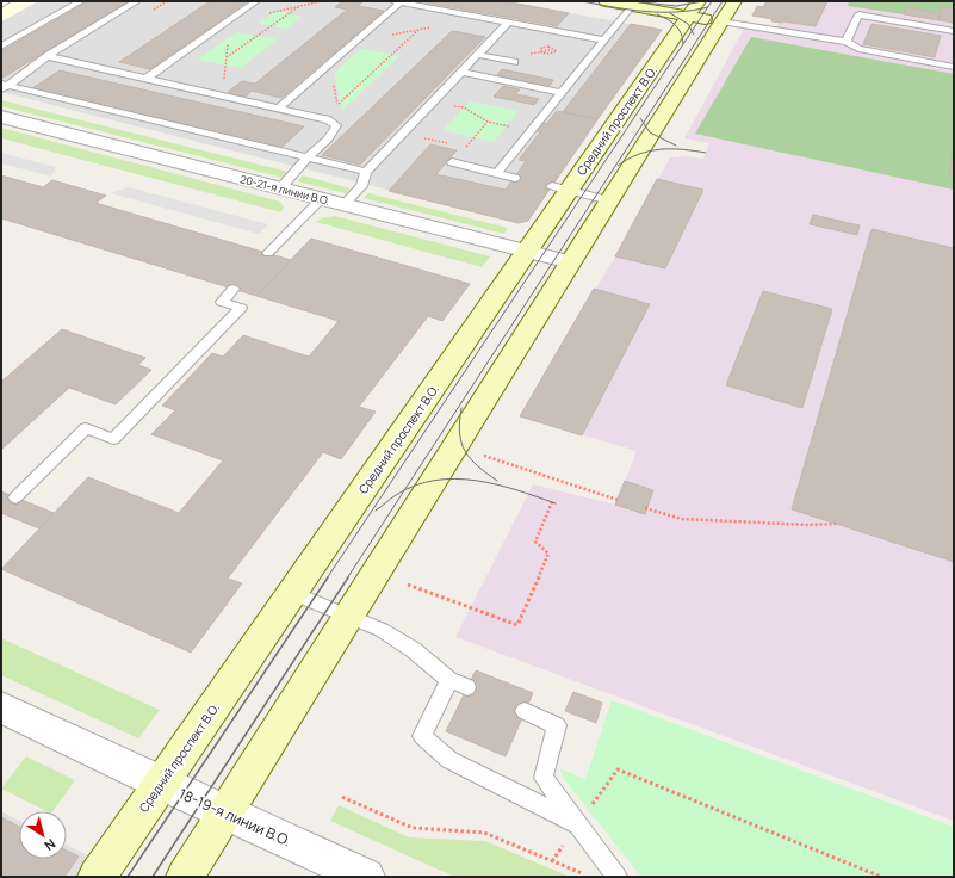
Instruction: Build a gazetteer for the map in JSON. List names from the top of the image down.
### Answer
{
  "streets": {
    "main road": ["Средний проспект В.О."],
    "street": ["20-21-я линии В.О.", "18-19-я линии В.О."]
  },
  "crossings": [
    ["Средний проспект В.О.", "20-21-я линии В.О."],
    ["Средний проспект В.О.", "18-19-я линии В.О."]
  ],
  "north": "bottom right"
}
